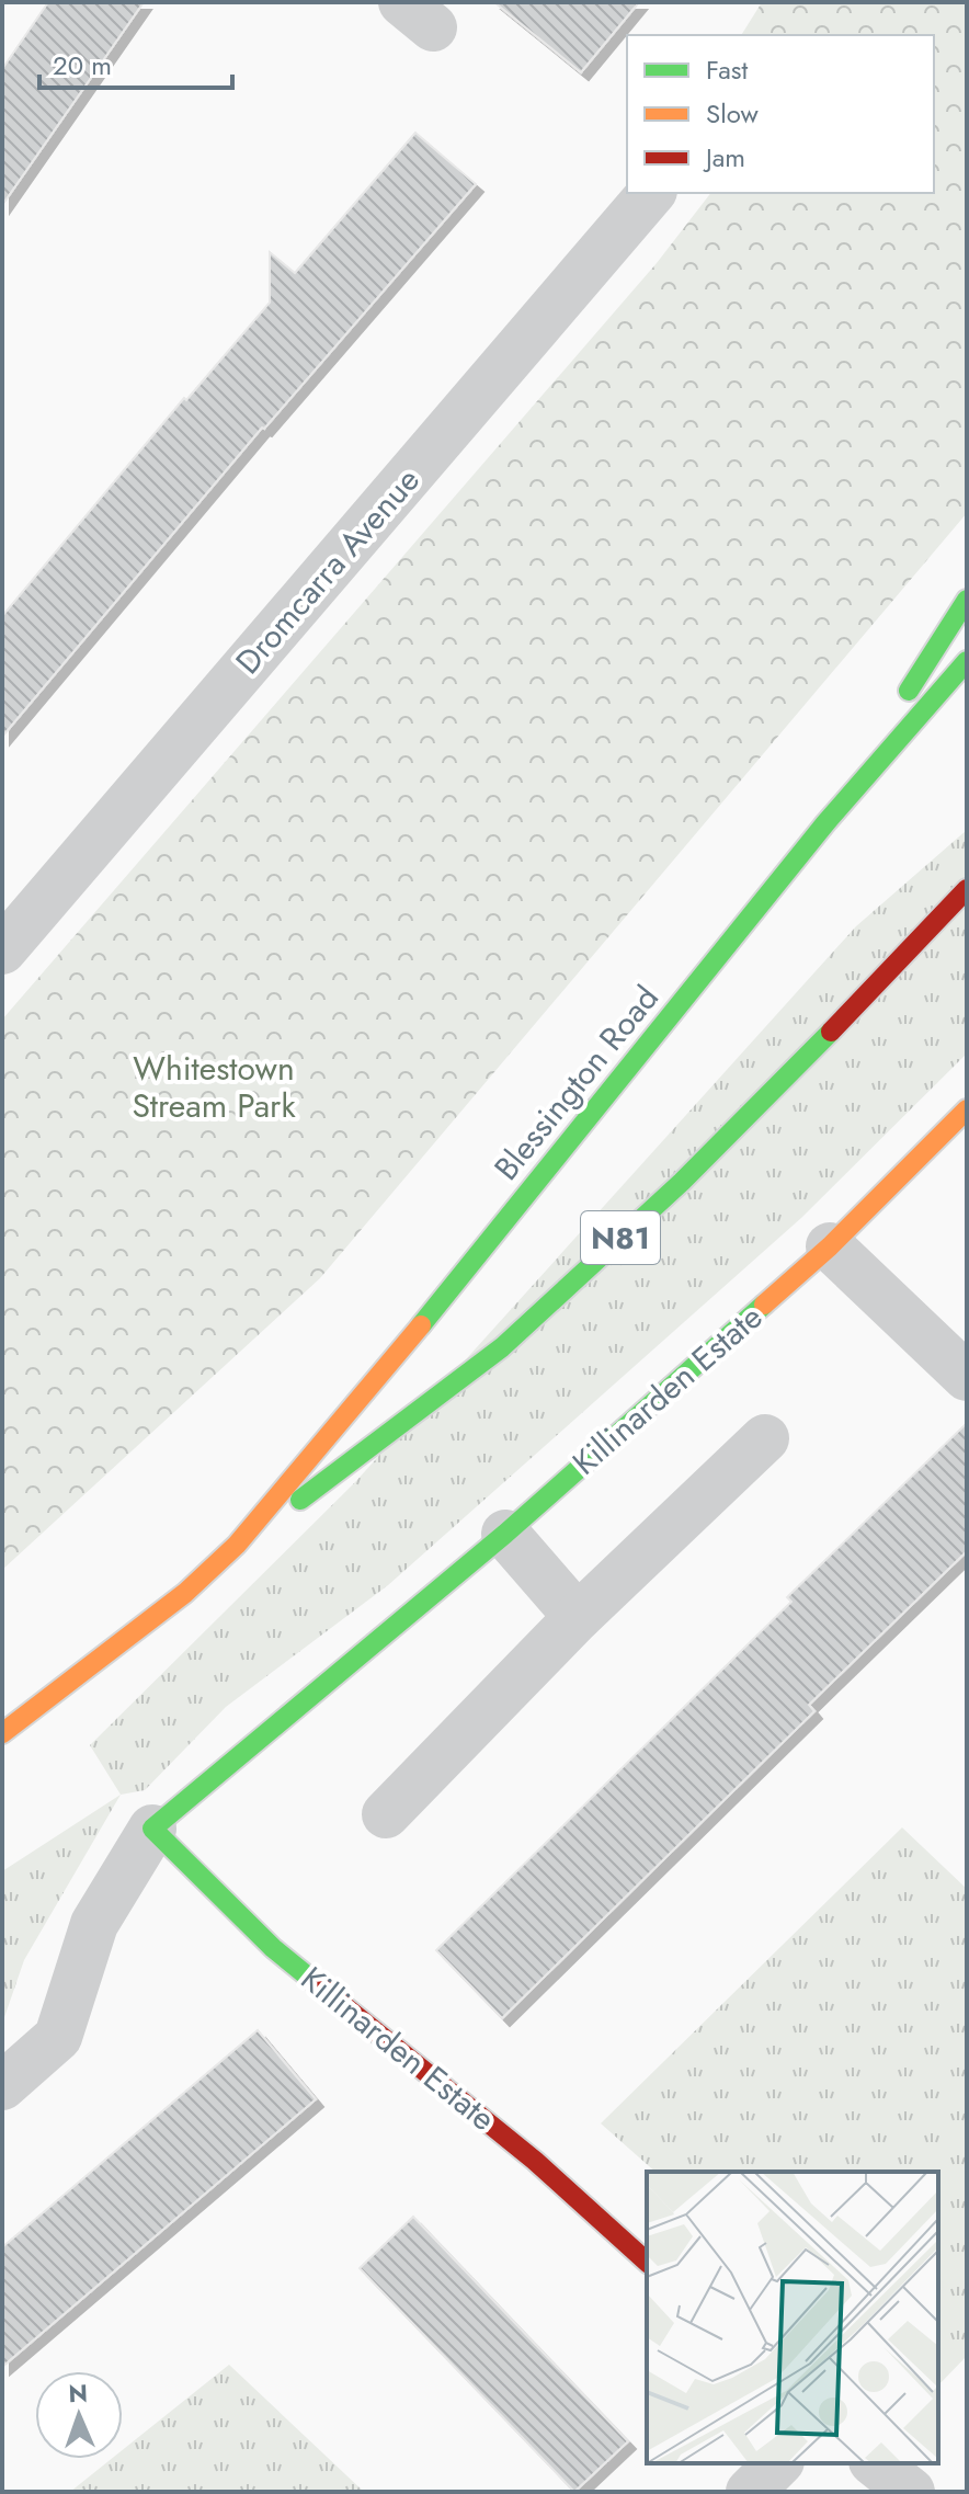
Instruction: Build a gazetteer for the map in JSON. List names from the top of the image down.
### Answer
{
  "streets": {
    "main road": ["Blessington Road", "N81", "Killinarden Estate"],
    "street": ["Dromcarra Avenue"]
  },
  "parks": ["Whitestown Stream Park"],
  "legend": ["Fast", "Slow", "Jam"],
  "scale_bar": "20 m",
  "north": "top"
}
